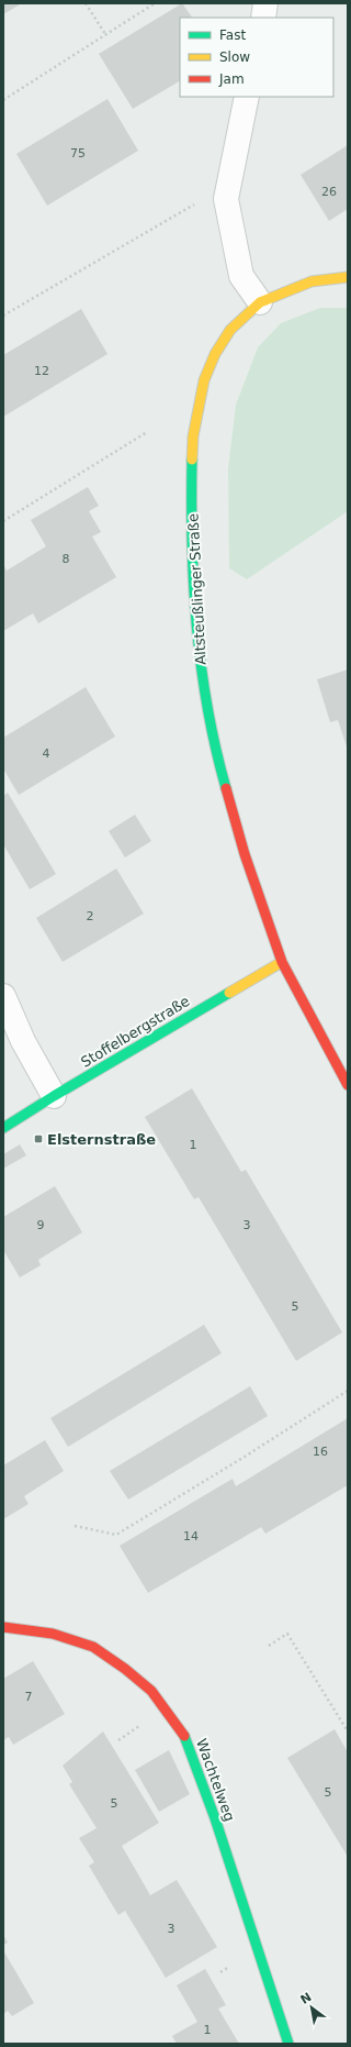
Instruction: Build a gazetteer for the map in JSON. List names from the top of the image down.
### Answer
{
  "streets": {
    "street": ["Altsteußlinger Straße", "Stoffelbergstraße", "Wachtelweg"]
  },
  "crossings": [
    ["Altsteußlinger Straße", "Stoffelbergstraße"]
  ],
  "places": {
    "transit": ["Elsternstraße"]
  },
  "house_numbers": [
    "75",
    "26",
    "12",
    "8",
    "4",
    "2",
    "1",
    "9",
    "3",
    "5",
    "16",
    "14",
    "7",
    "5",
    "5",
    "3",
    "1"
  ],
  "legend": ["Fast", "Slow", "Jam"],
  "north": "top left"
}
